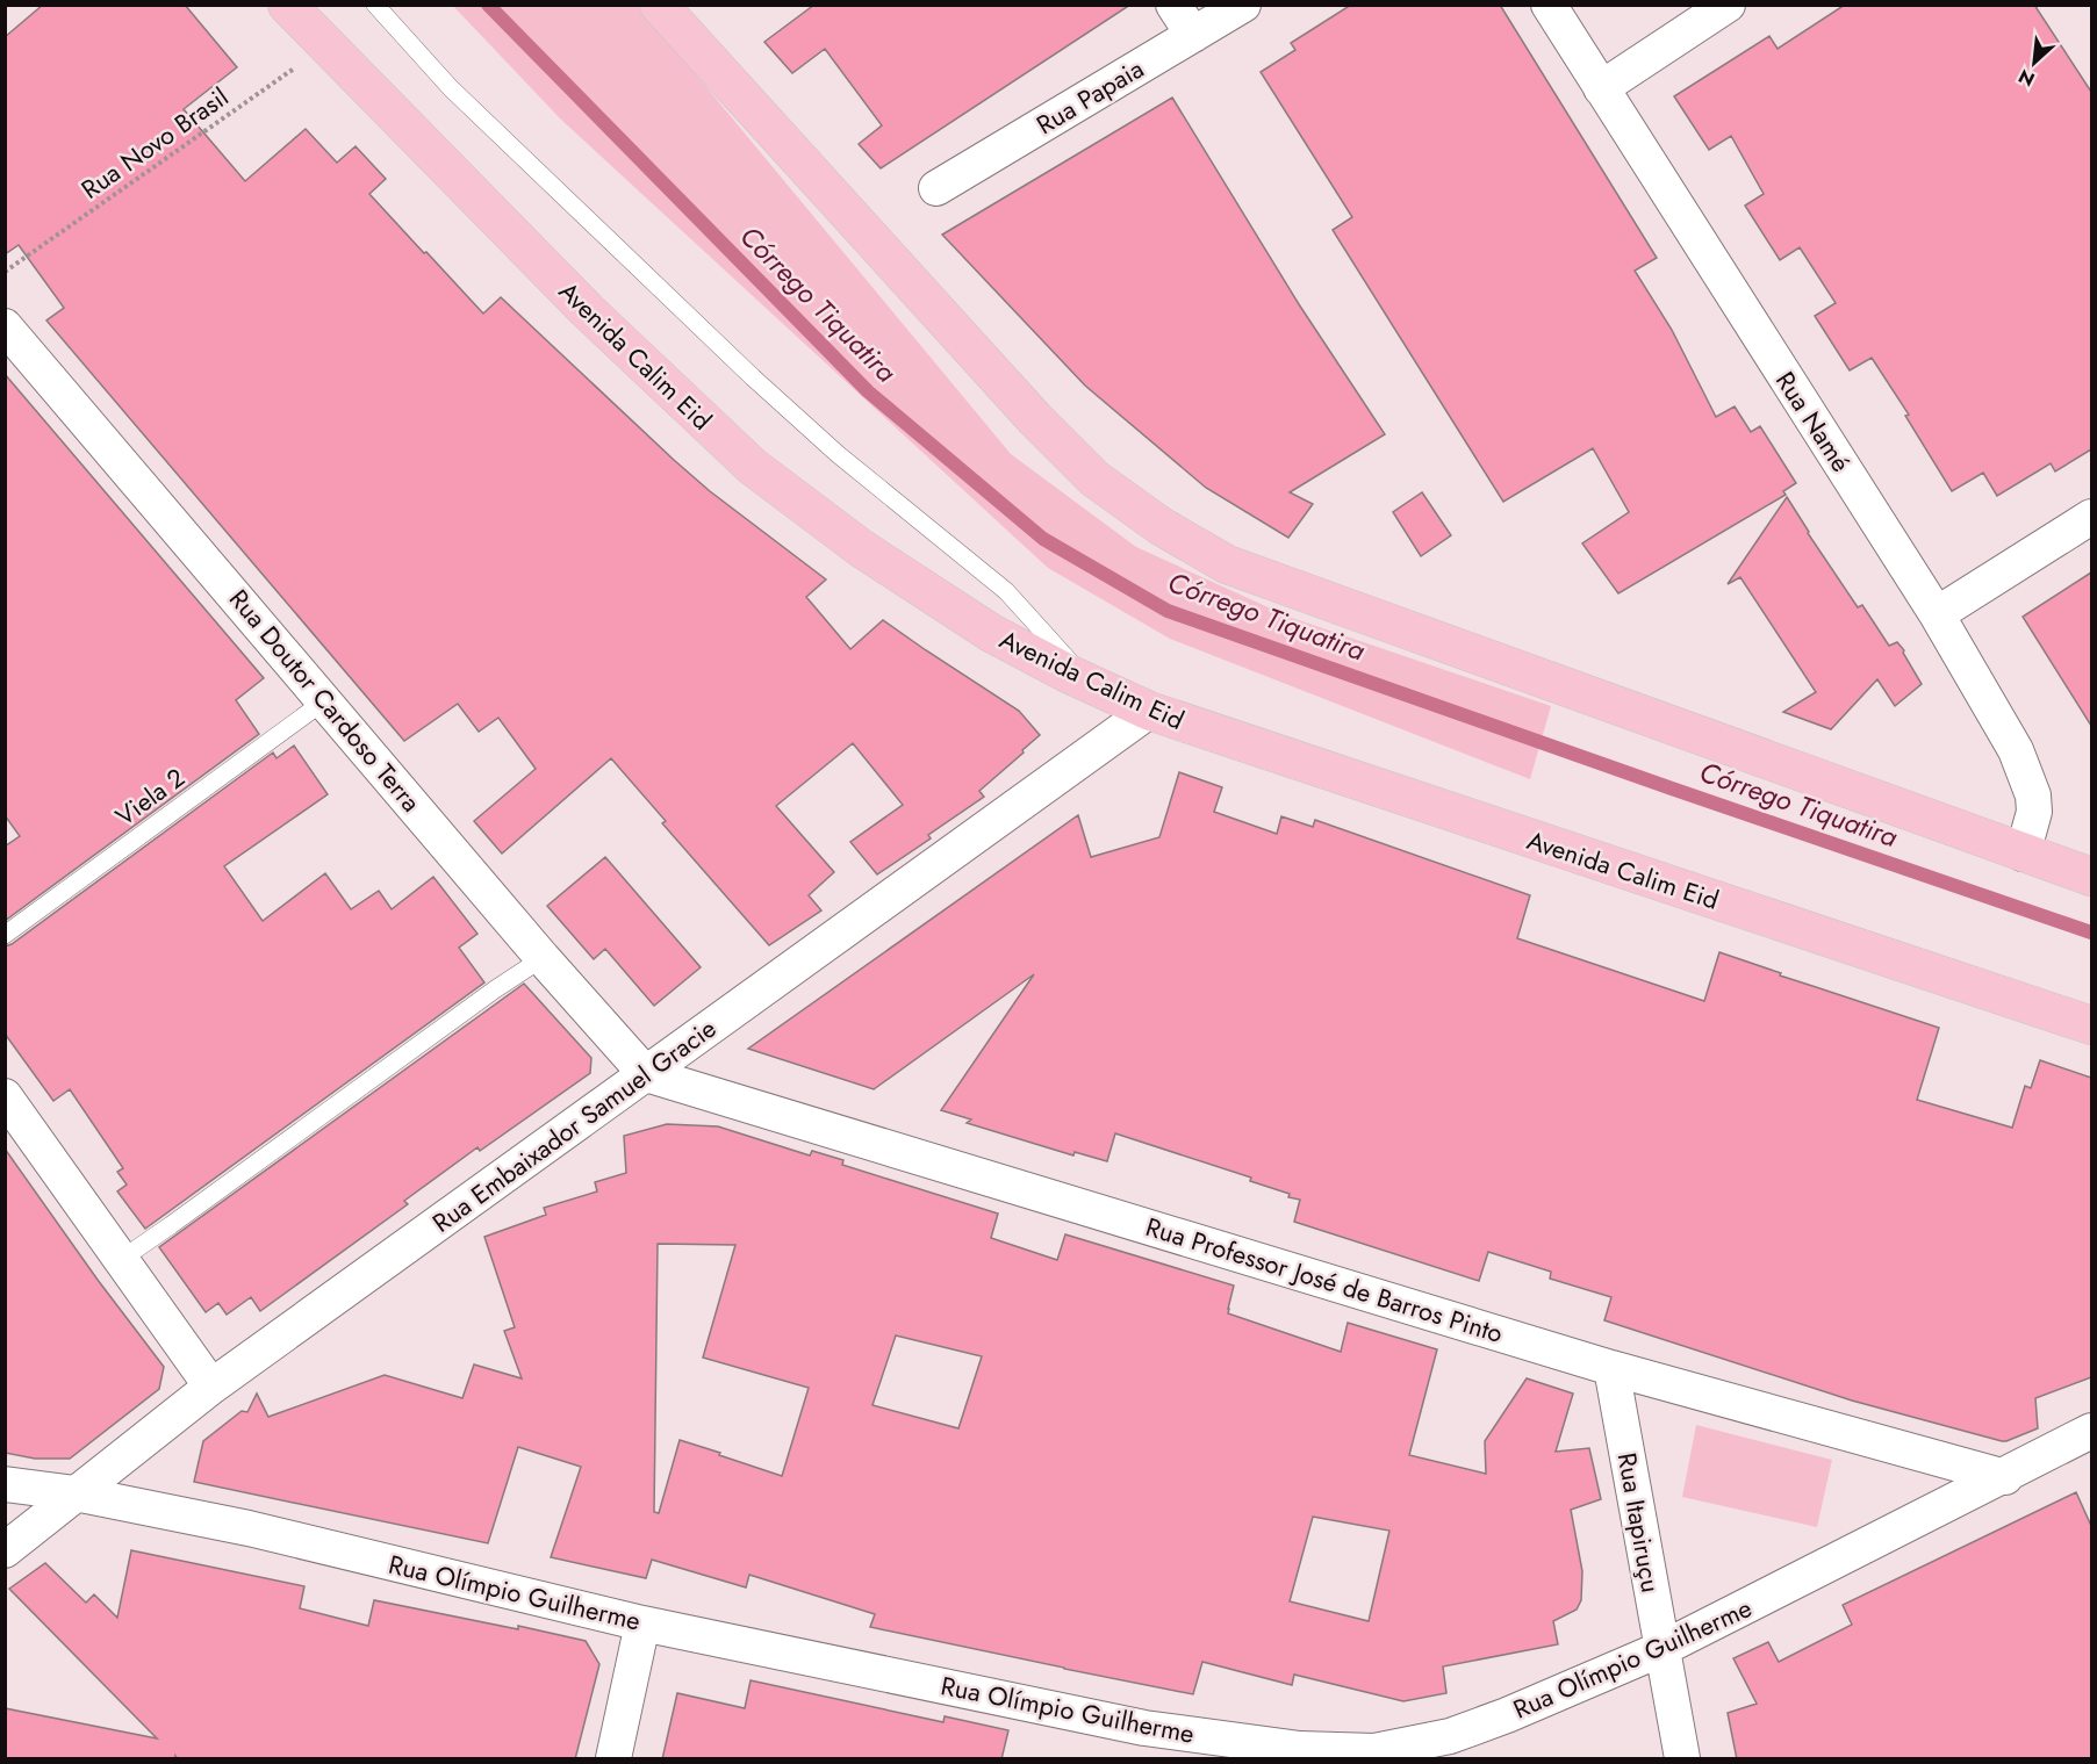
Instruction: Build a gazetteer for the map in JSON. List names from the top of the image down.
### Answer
{
  "streets": {
    "main road": ["Avenida Calim Eid"],
    "street": [
      "Rua Papaia",
      "Rua Namé",
      "Rua Doutor Cardoso Terra",
      "Rua Embaixador Samuel Gracie",
      "Rua Professor José de Barros Pinto",
      "Rua Itapiruçu",
      "Rua Olímpio Guilherme"
    ],
    "lane": ["Viela 2"],
    "path": ["Rua Novo Brasil"]
  },
  "crossings": [
    ["Rua Novo Brasil", "Avenida Calim Eid"],
    ["Avenida Calim Eid", "Rua Embaixador Samuel Gracie"],
    ["Rua Doutor Cardoso Terra", "Viela 2"],
    ["Rua Doutor Cardoso Terra", "Rua Embaixador Samuel Gracie"],
    ["Rua Doutor Cardoso Terra", "Rua Professor José de Barros Pinto"],
    ["Rua Embaixador Samuel Gracie", "Rua Professor José de Barros Pinto"],
    ["Rua Embaixador Samuel Gracie", "Rua Olímpio Guilherme"],
    ["Rua Professor José de Barros Pinto", "Rua Itapiruçu"],
    ["Rua Professor José de Barros Pinto", "Rua Olímpio Guilherme"],
    ["Rua Itapiruçu", "Rua Olímpio Guilherme"]
  ],
  "water": ["Córrego Tiquatira"],
  "north": "bottom left"
}
